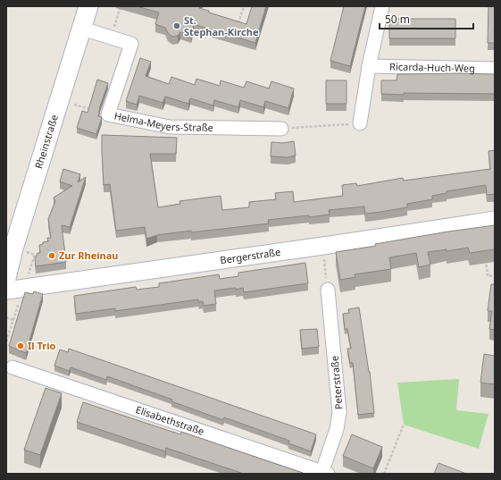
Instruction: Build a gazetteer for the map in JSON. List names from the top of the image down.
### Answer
{
  "streets": {
    "main road": ["Rheinstraße"],
    "street": [
      "Ricarda-Huch-Weg",
      "Helma-Meyers-Straße",
      "Bergerstraße",
      "Peterstraße",
      "Elisabethstraße"
    ]
  },
  "crossings": [
    ["Helma-Meyers-Straße", "Rheinstraße"],
    ["Peterstraße", "Elisabethstraße"]
  ],
  "places": ["St. Stephan-Kirche", "Zur Rheinau", "Il Trio"],
  "scale_bar": "50 m"
}
